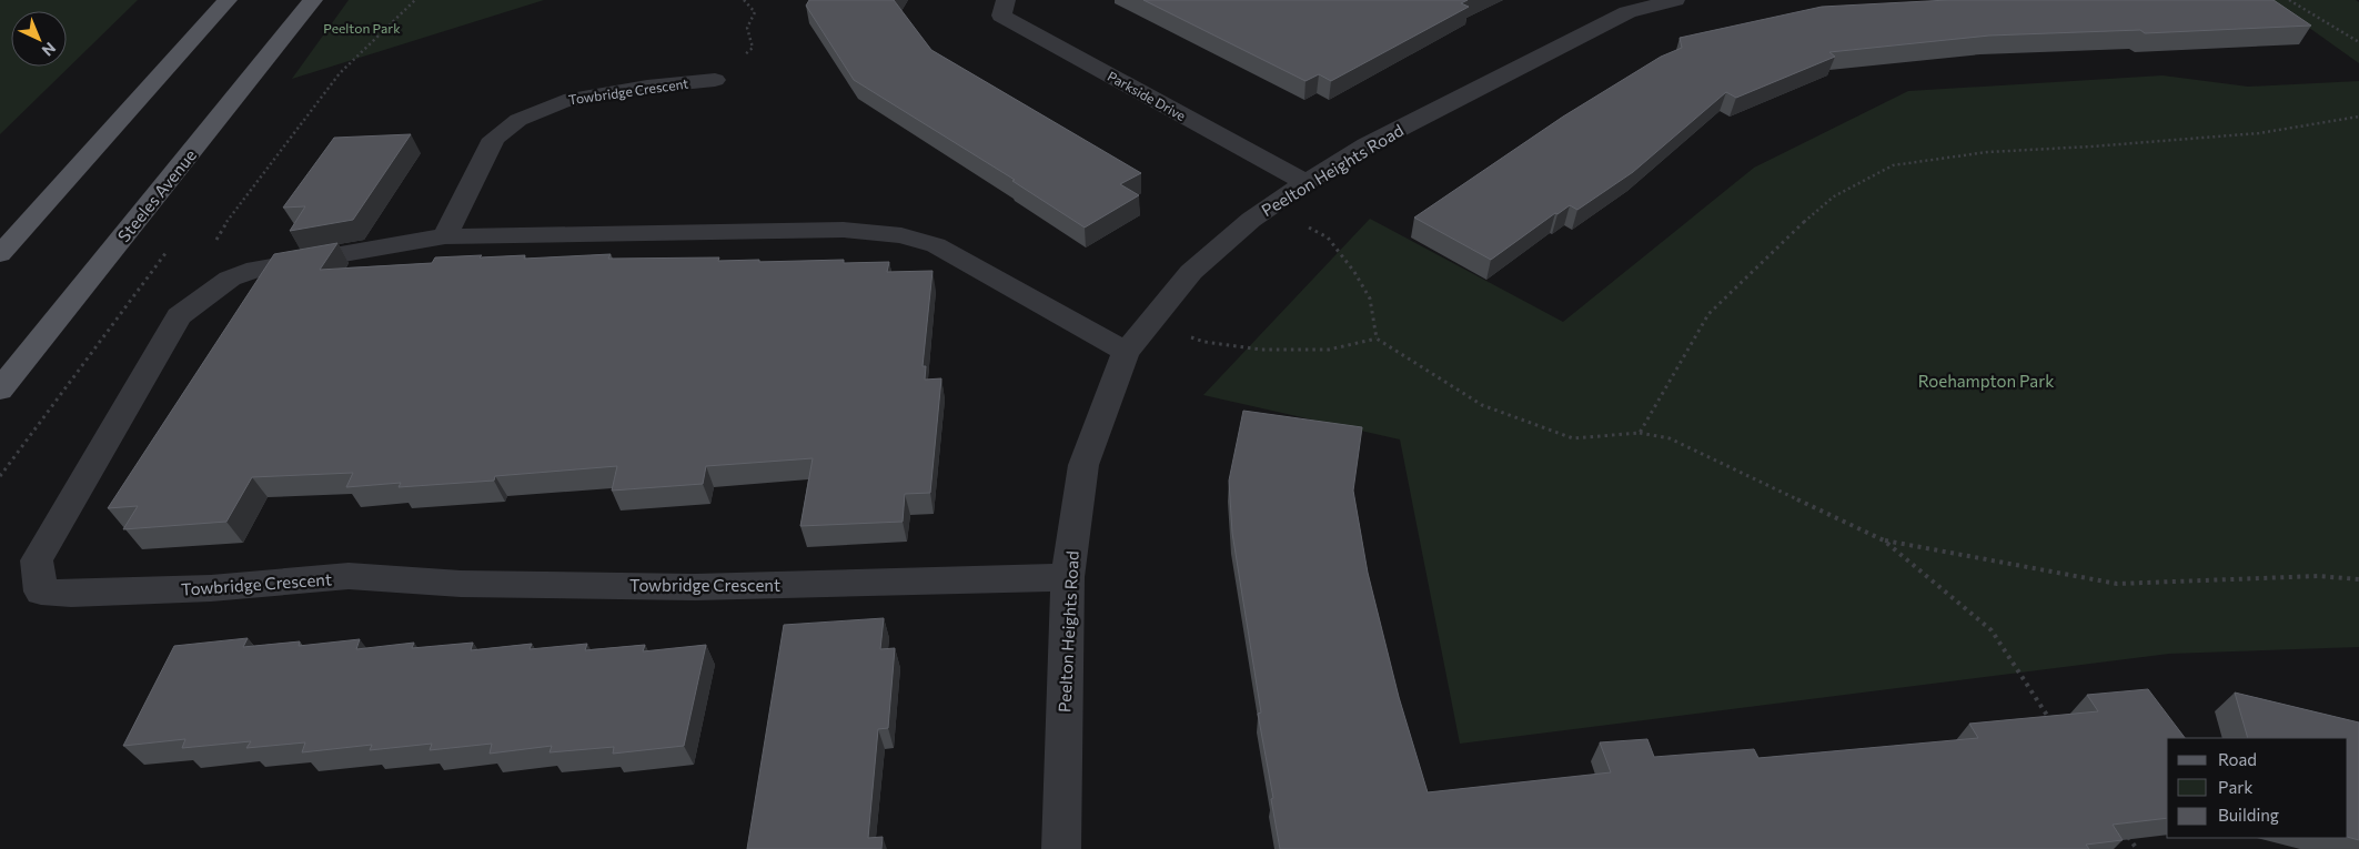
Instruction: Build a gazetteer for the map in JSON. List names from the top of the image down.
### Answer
{
  "streets": {
    "main road": ["Steeles Avenue"],
    "street": ["Towbridge Crescent", "Parkside Drive", "Peelton Heights Road"]
  },
  "crossings": [
    ["Towbridge Crescent", "Peelton Heights Road"],
    ["Parkside Drive", "Peelton Heights Road"]
  ],
  "parks": ["Peelton Park", "Roehampton Park"],
  "legend": ["Road", "Park", "Building"],
  "north": "bottom right"
}
